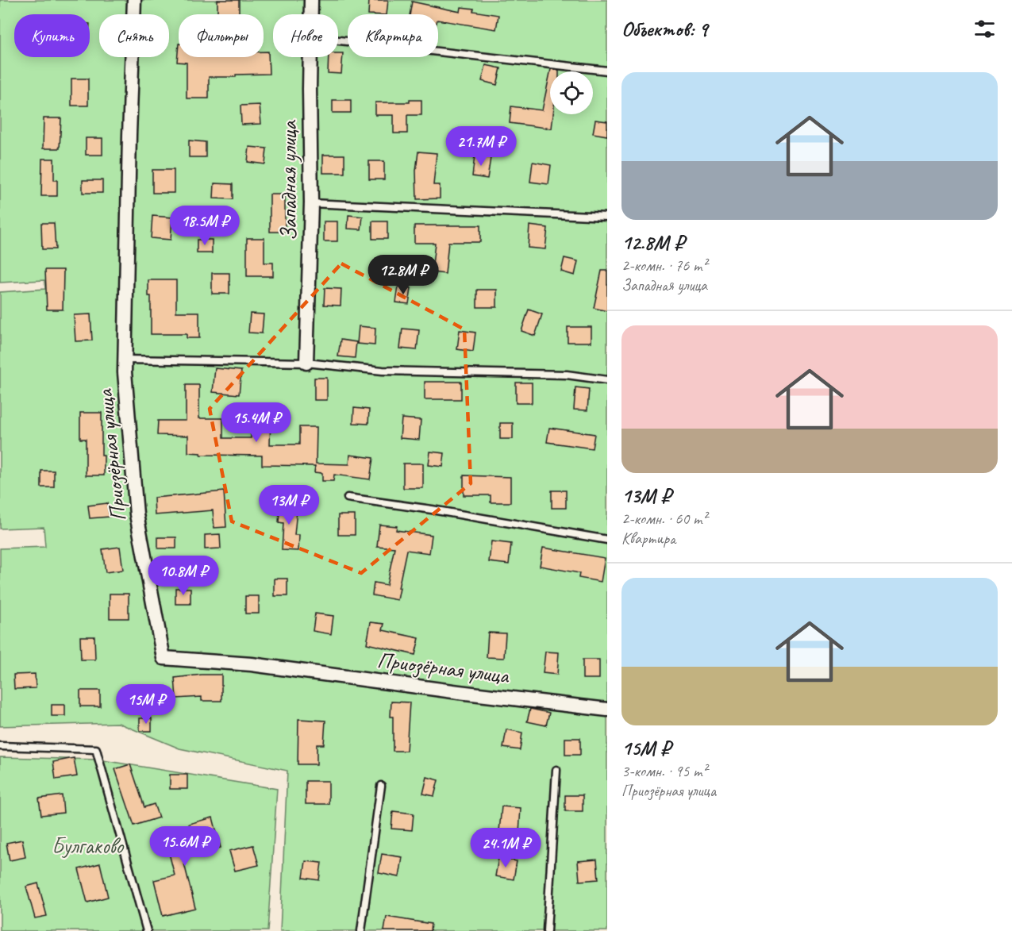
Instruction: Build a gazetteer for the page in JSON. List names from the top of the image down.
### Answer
{
  "streets": {
    "street": ["Западная улица", "Приозёрная улица"]
  },
  "parks": ["Булгаково"],
  "page": {
    "heading": "Объектов: 9",
    "chip": [
      "Купить",
      "Снять",
      "Фильтры",
      "Новое",
      "Квартира"
    ],
    "list": [
      {
        "name": "12.8M ₽",
        "note": "2-комн. · 76 m² · Западная улица"
      },
      {
        "name": "13M ₽",
        "note": "2-комн. · 60 m² · Квартира"
      },
      {
        "name": "15M ₽",
        "note": "3-комн. · 95 m² · Приозёрная улица"
      }
    ],
    "price": [
      "21.7M ₽",
      "18.5M ₽",
      "12.8M ₽",
      "15.4M ₽",
      "13M ₽",
      "10.8M ₽",
      "15M ₽",
      "15.6M ₽",
      "24.1M ₽"
    ]
  }
}
